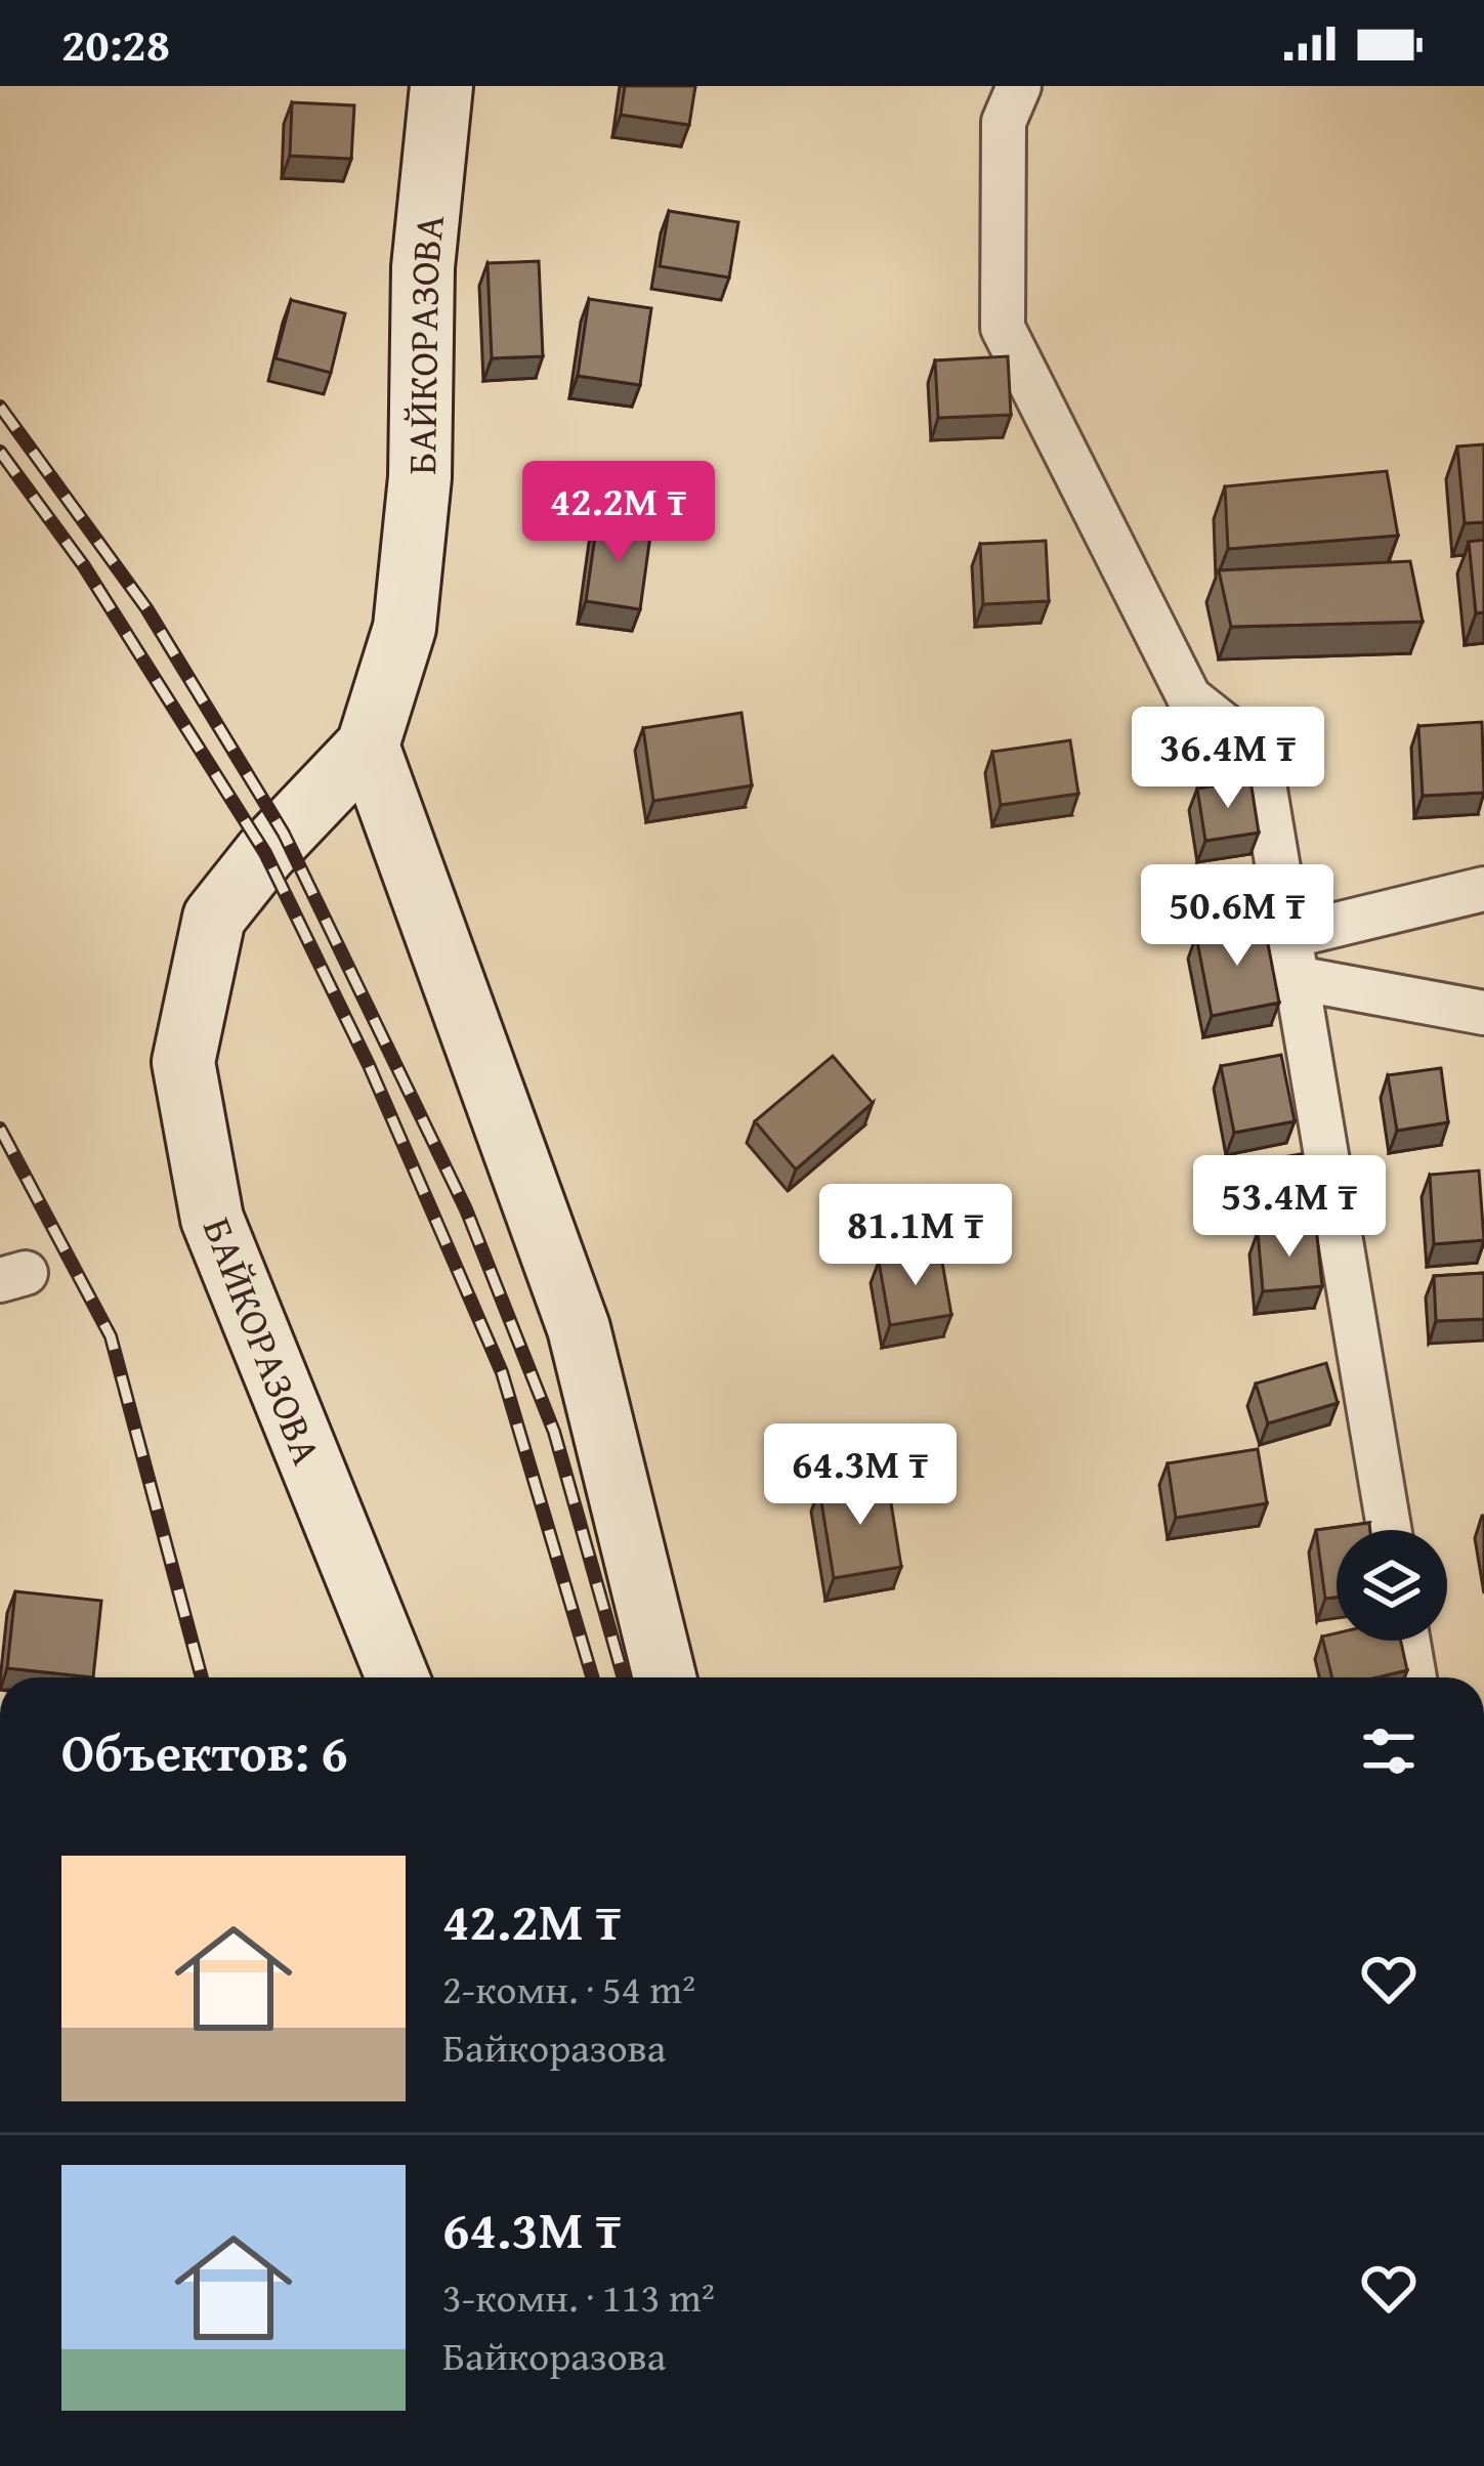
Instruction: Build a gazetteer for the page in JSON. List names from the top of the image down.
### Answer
{
  "streets": {
    "street": ["БАЙКОРАЗОВА"]
  },
  "page": {
    "status": "20:28",
    "price": [
      "42.2M ₸",
      "36.4M ₸",
      "50.6M ₸",
      "53.4M ₸",
      "81.1M ₸",
      "64.3M ₸"
    ],
    "heading": "Объектов: 6",
    "list": [
      {
        "name": "42.2M ₸",
        "note": "2-комн. · 54 m² · Байкоразова"
      },
      {
        "name": "64.3M ₸",
        "note": "3-комн. · 113 m² · Байкоразова"
      }
    ]
  }
}
